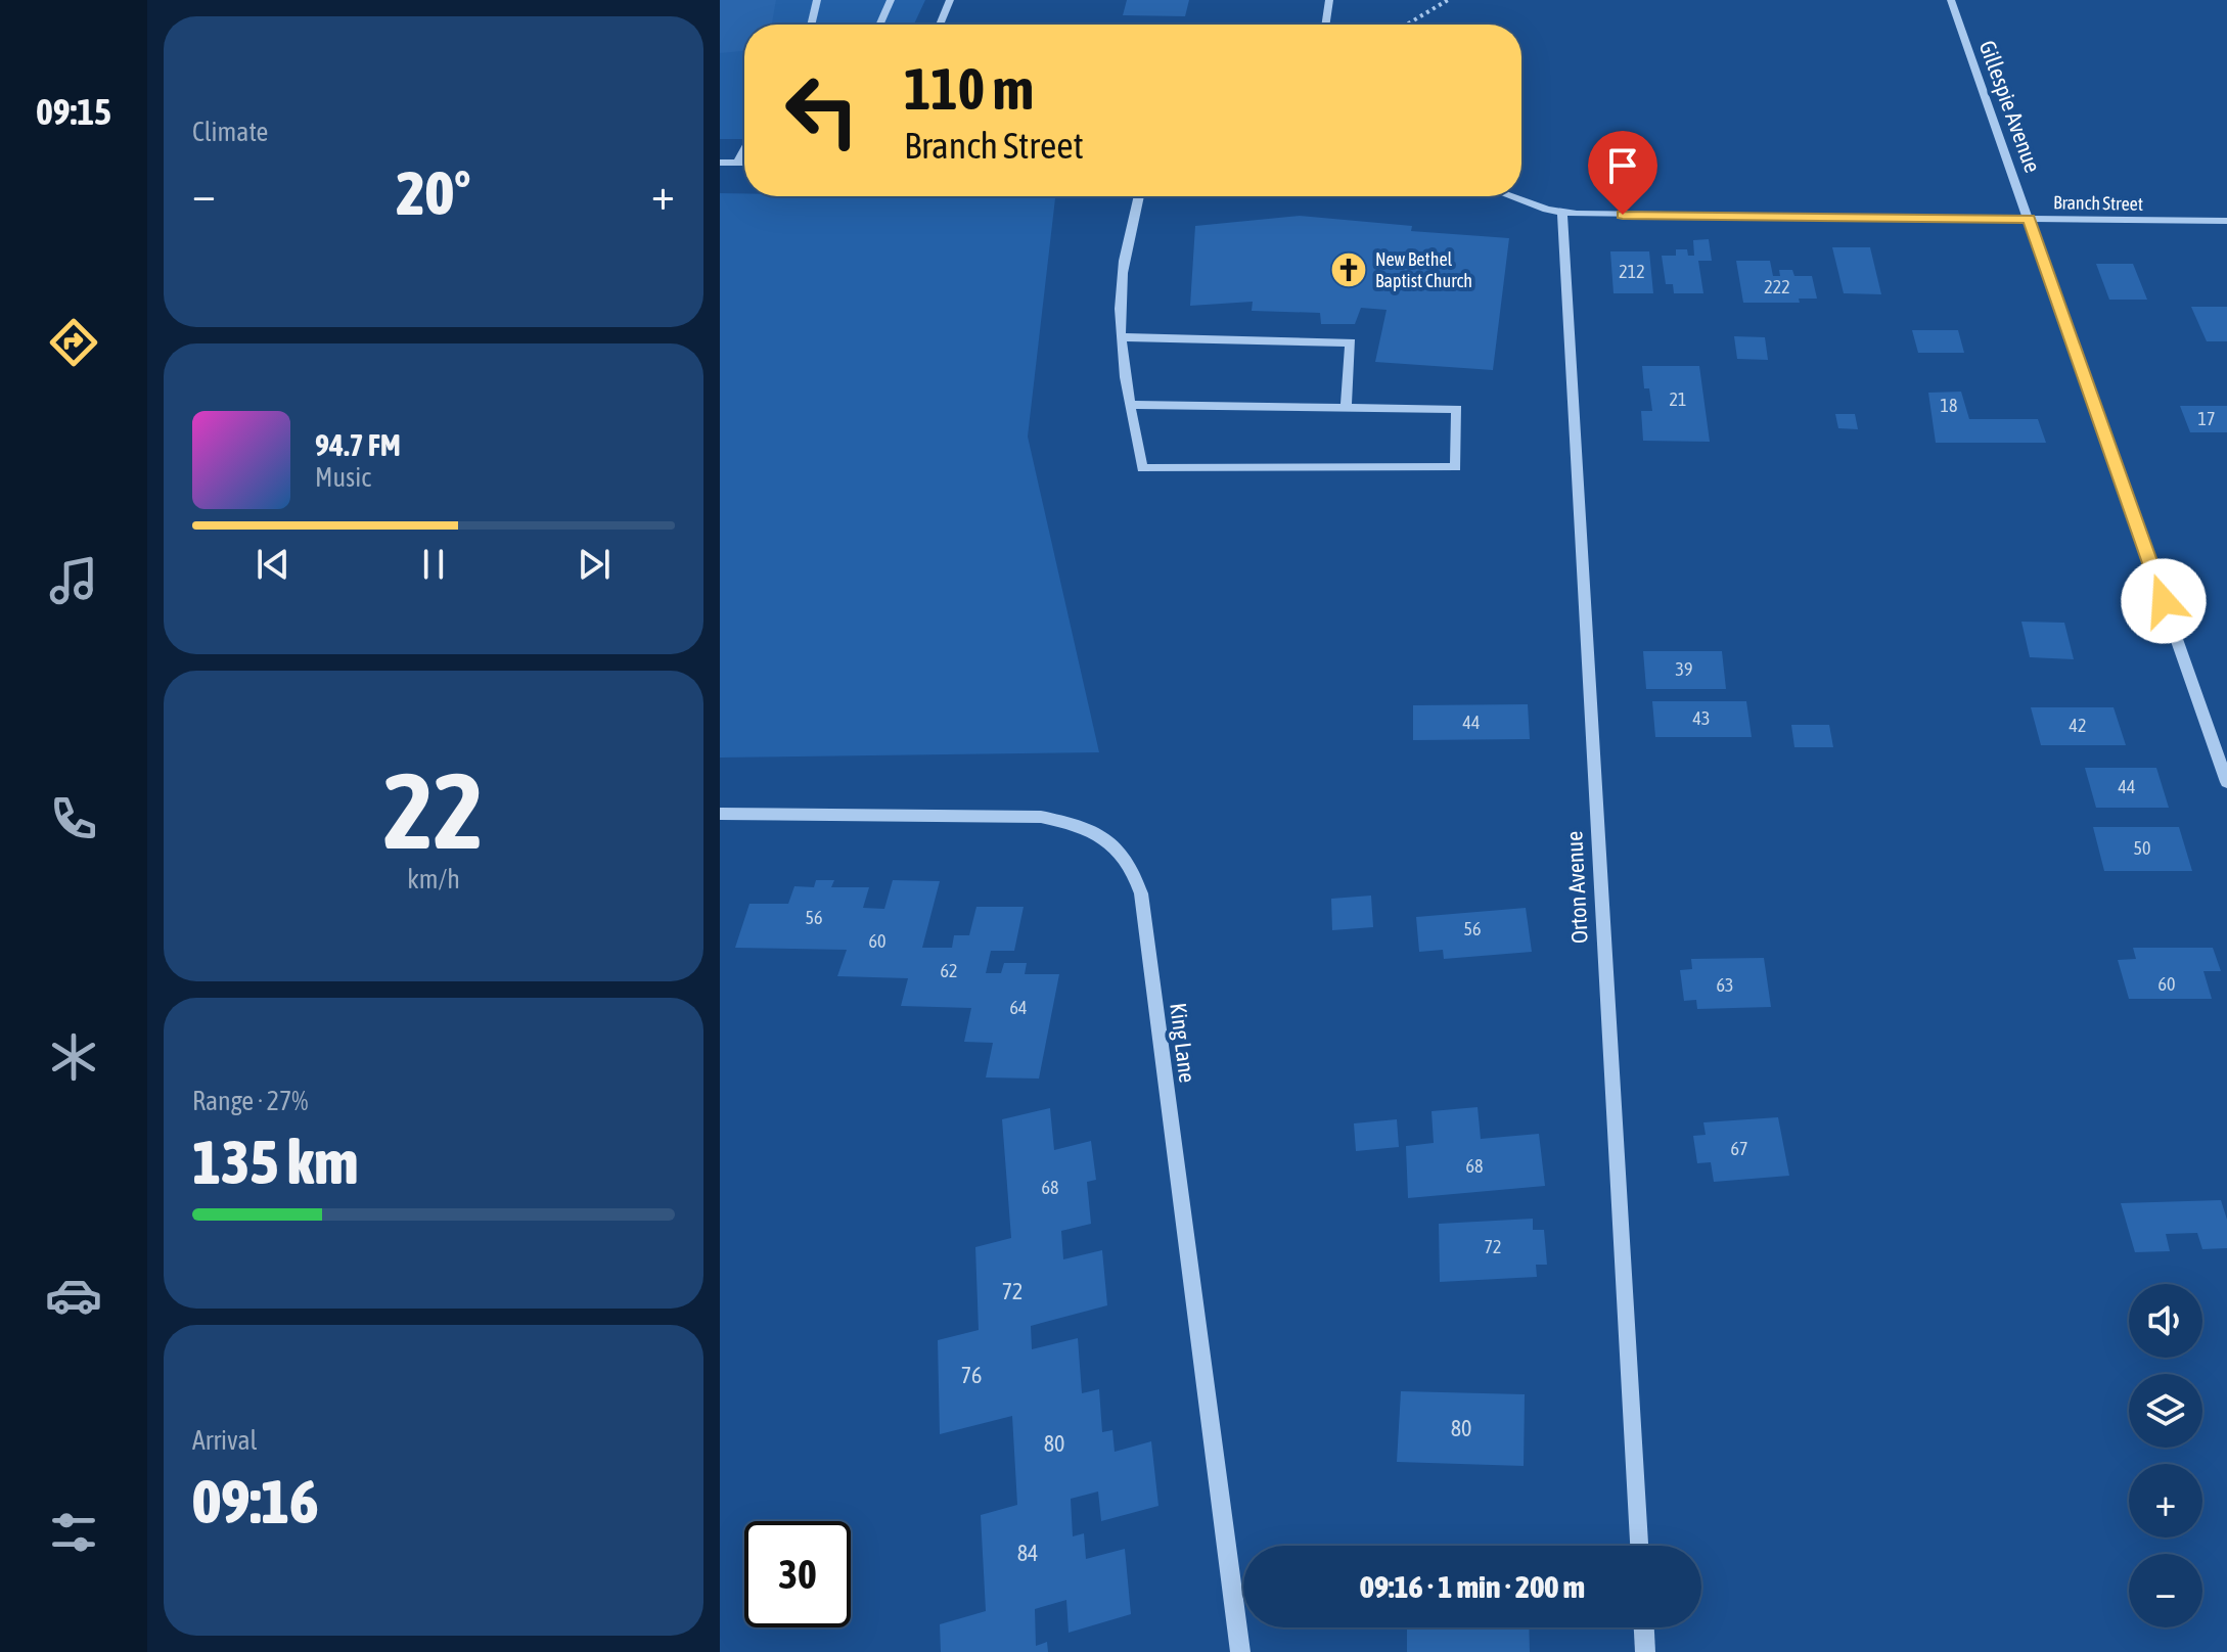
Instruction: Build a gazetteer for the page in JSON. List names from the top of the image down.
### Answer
{
  "streets": {
    "street": [
      "Gillespie Avenue",
      "Branch Street",
      "Orton Avenue",
      "King Lane"
    ]
  },
  "crossings": [
    ["Gillespie Avenue", "Branch Street"],
    ["Branch Street", "Orton Avenue"]
  ],
  "places": {
    "church": ["New Bethel Baptist Church"]
  },
  "house_numbers": [
    "212",
    "222",
    "21",
    "18",
    "17",
    "39",
    "43",
    "44",
    "42",
    "44",
    "50",
    "56",
    "56",
    "60",
    "62",
    "60",
    "63",
    "64",
    "67",
    "68",
    "68",
    "72",
    "72",
    "76",
    "80",
    "80",
    "84"
  ],
  "page": {
    "tabs": "09:15",
    "tile": [
      "Climate",
      ["22", "km/h"],
      ["Range · 27%", "135 km"],
      ["Arrival", "09:16"]
    ],
    "turn": ["110 m", "Branch Street"],
    "heat": ["−", "20°", "+"],
    "song": ["94.7 FM", "Music"],
    "map_buttons": ["+", "−"],
    "limit": "30",
    "trip": "09:16 · 1 min · 200 m"
  }
}
